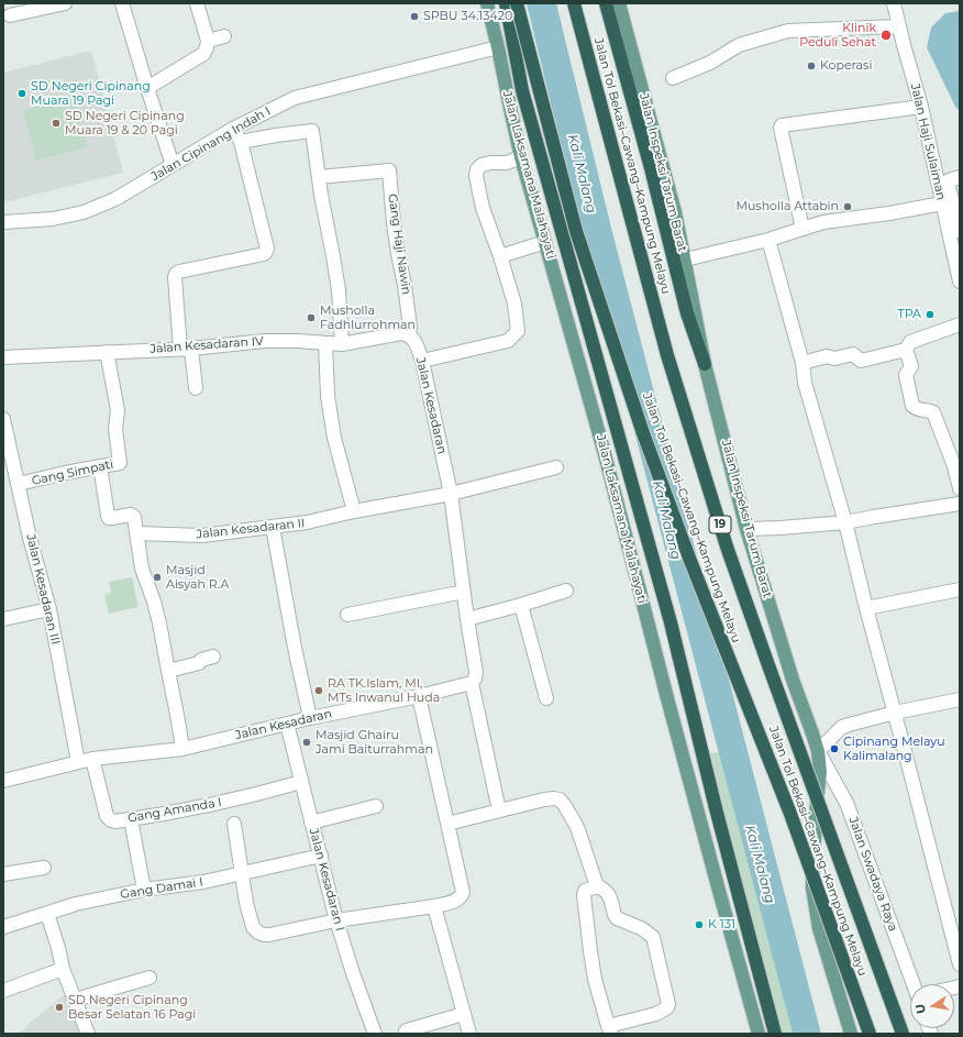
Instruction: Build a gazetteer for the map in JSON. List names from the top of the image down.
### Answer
{
  "streets": {
    "highway": ["Jalan Tol Bekasi–Cawang–Kampung Melayu", "19"],
    "main road": ["Jalan Inspeksi Tarum Barat", "Jalan Laksamana Malahayati"],
    "street": [
      "Jalan Haji Sulaiman",
      "Jalan Cipinang Indah I",
      "Gang Haji Nawin",
      "Jalan Kesadaran IV",
      "Jalan Kesadaran",
      "Gang Simpati",
      "Jalan Kesadaran II",
      "Jalan Kesadaran III",
      "Gang Amanda I",
      "Jalan Swadaya Raya",
      "Jalan Kesadaran I",
      "Gang Damai I"
    ]
  },
  "crossings": [
    ["Jalan Cipinang Indah I", "Jalan Laksamana Malahayati"],
    ["Jalan Inspeksi Tarum Barat", "Jalan Swadaya Raya"],
    ["Gang Haji Nawin", "Jalan Kesadaran IV"],
    ["Gang Haji Nawin", "Jalan Kesadaran"],
    ["Jalan Kesadaran IV", "Jalan Kesadaran"],
    ["Jalan Kesadaran IV", "Gang Simpati"],
    ["Jalan Kesadaran", "Jalan Kesadaran II"],
    ["Jalan Kesadaran", "Jalan Kesadaran III"],
    ["Jalan Kesadaran", "Gang Amanda I"],
    ["Jalan Kesadaran", "Jalan Kesadaran I"],
    ["Gang Simpati", "Jalan Kesadaran III"],
    ["Gang Amanda I", "Jalan Kesadaran I"],
    ["Jalan Kesadaran I", "Gang Damai I"]
  ],
  "water": ["Kali Malang"],
  "places": [
    "SPBU 34.13420",
    "Klinik Peduli Sehat",
    "Koperasi",
    "SD Negeri Cipinang Muara 19 Pagi",
    "SD Negeri Cipinang Muara 19 & 20 Pagi",
    "Musholla Attabin",
    "TPA",
    "Musholla Fadhlurrohman",
    "Masjid Aisyah R.A",
    "RA TK.Islam, MI, MTs Inwanul Huda",
    "Masjid Ghairu Jami Baiturrahman",
    "Cipinang Melayu Kalimalang",
    "K 131",
    "SD Negeri Cipinang Besar Selatan 16 Pagi"
  ],
  "north": "left"
}
